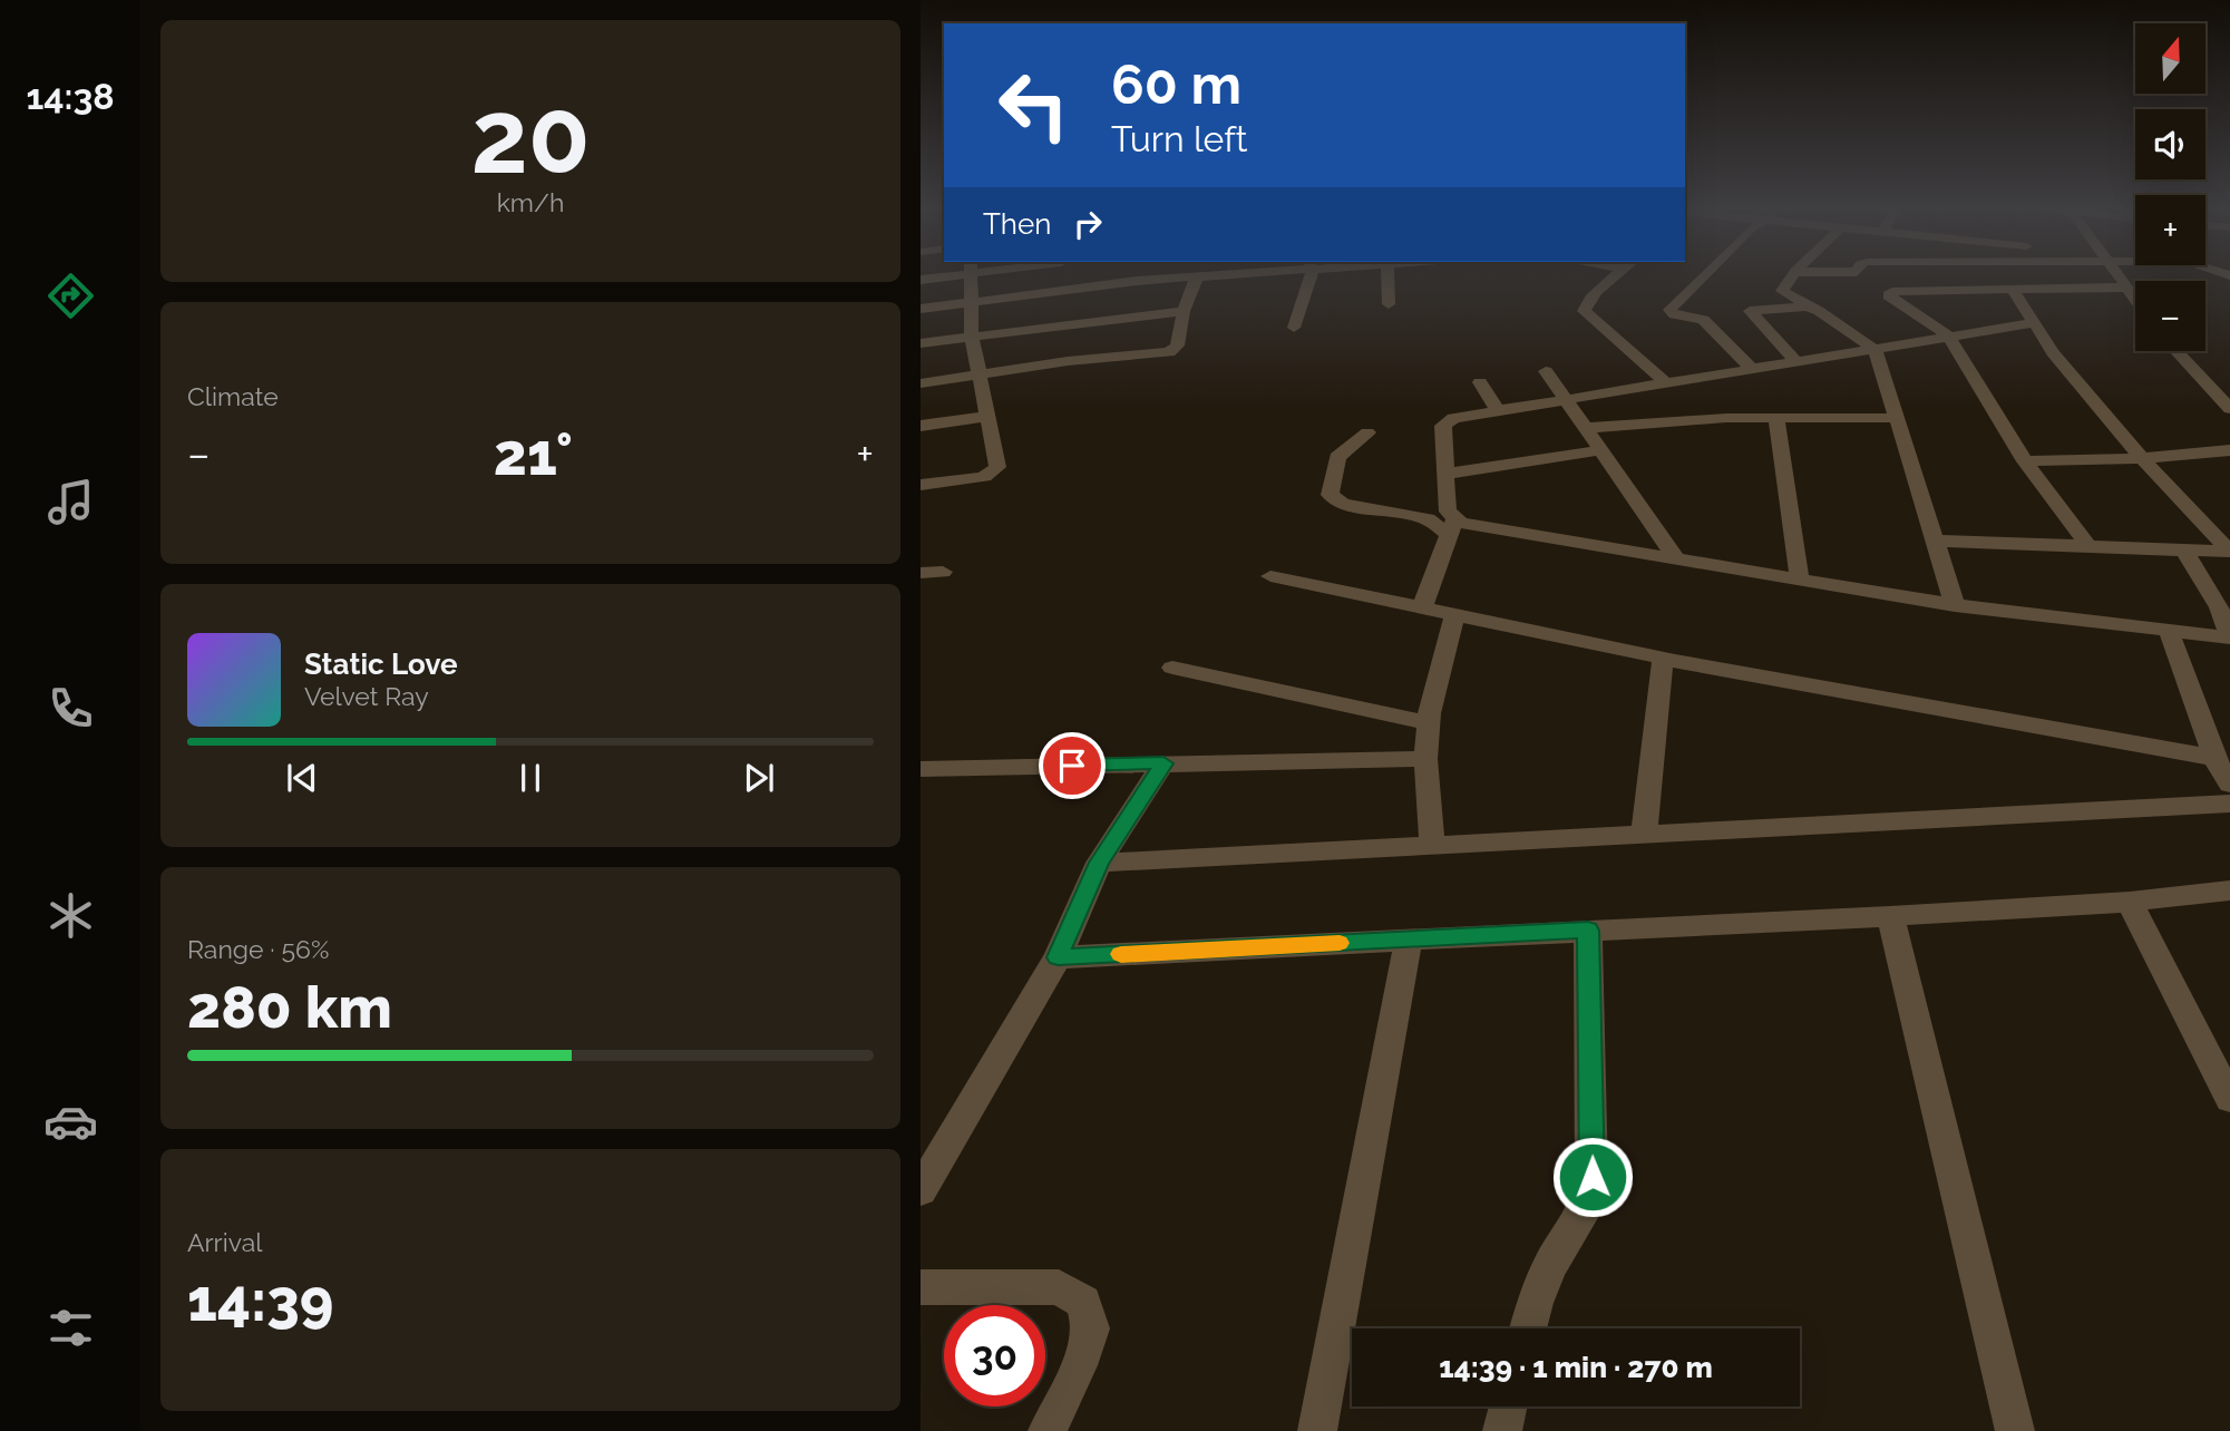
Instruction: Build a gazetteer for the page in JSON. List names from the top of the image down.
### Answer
{
  "north": "top",
  "page": {
    "tabs": "14:38",
    "tile": [
      ["20", "km/h"],
      "Climate",
      ["Range · 56%", "280 km"],
      ["Arrival", "14:39"]
    ],
    "map_buttons": ["+", "−"],
    "turn": ["60 m", "Turn left"],
    "then": "Then",
    "heat": ["−", "21°", "+"],
    "song": ["Static Love", "Velvet Ray"],
    "limit": "30",
    "trip": "14:39 · 1 min · 270 m"
  }
}
